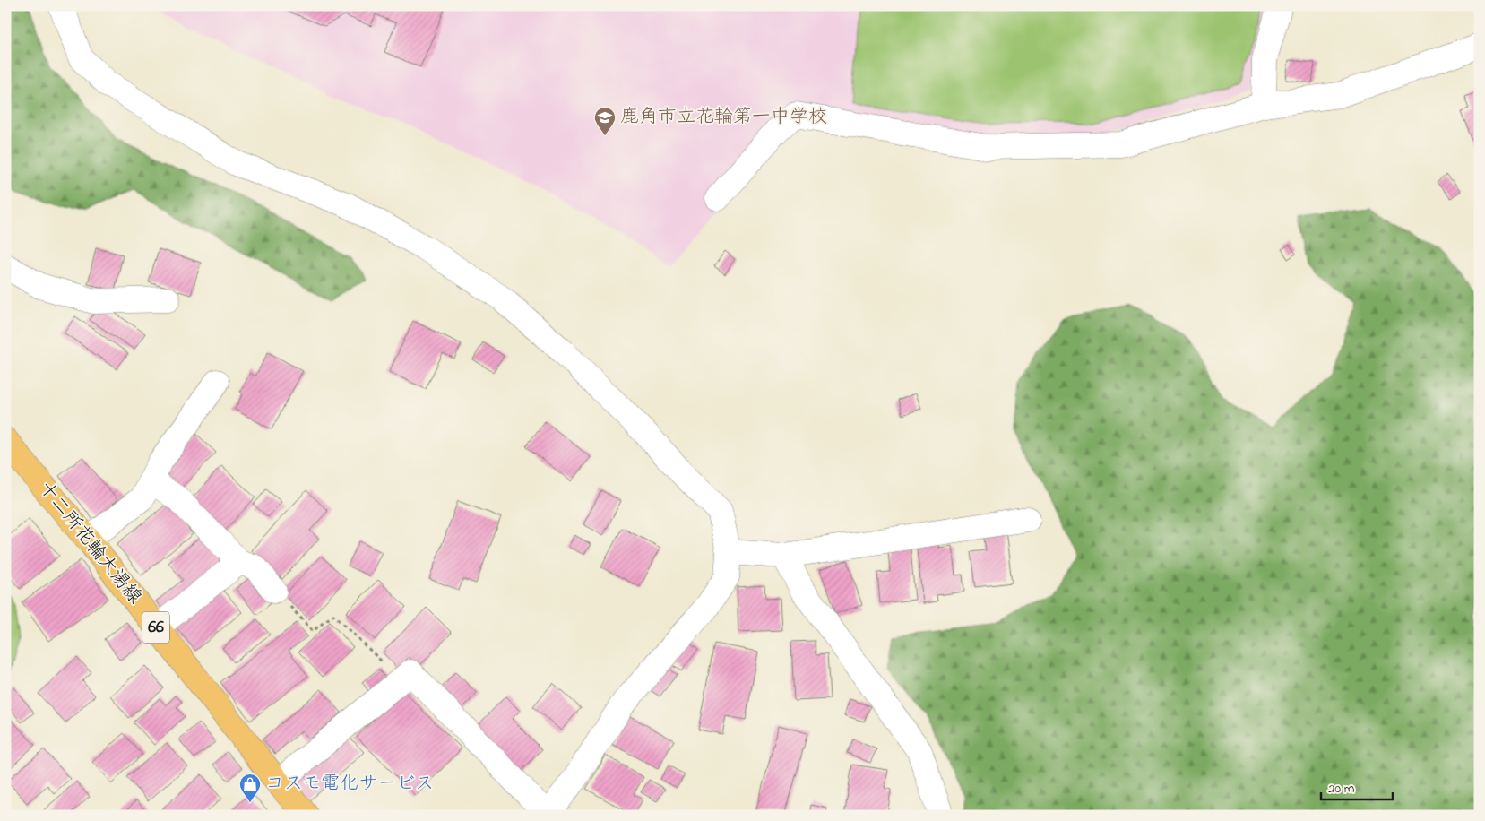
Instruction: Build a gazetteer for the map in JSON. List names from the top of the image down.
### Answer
{
  "streets": {
    "main road": ["十二所花輪大湯線", "66"]
  },
  "places": {
    "school or university": ["鹿角市立花輪第一中学校"],
    "shop": ["コスモ電化サービス"]
  },
  "scale_bar": "20 m"
}
